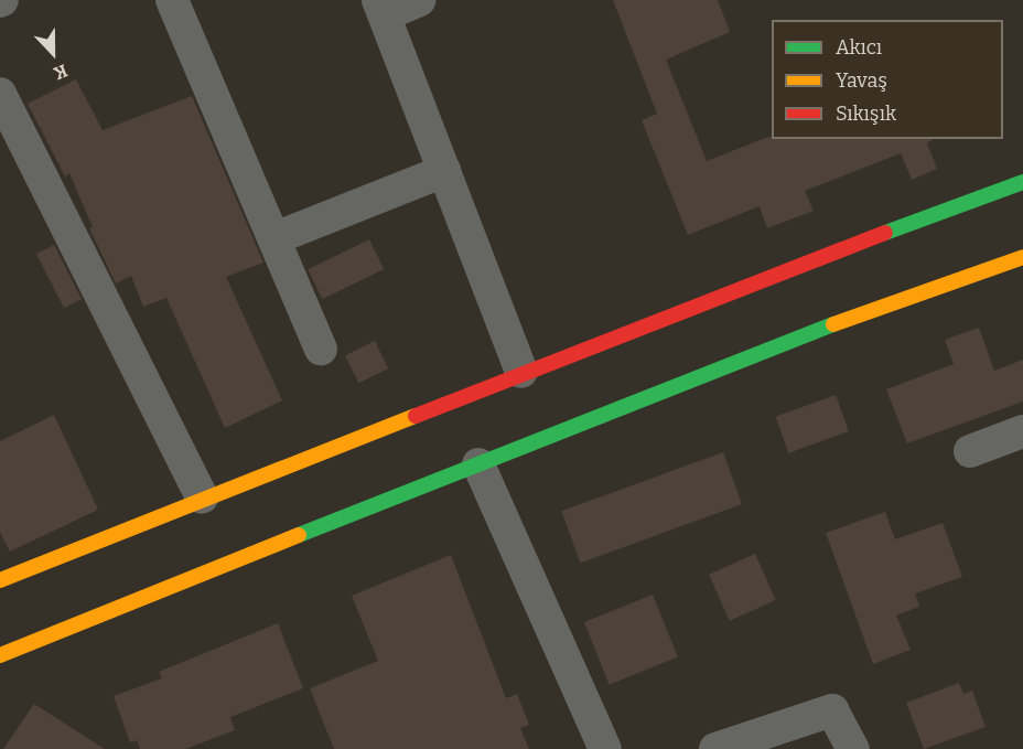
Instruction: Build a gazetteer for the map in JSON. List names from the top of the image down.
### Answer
{
  "legend": ["Akıcı", "Yavaş", "Sıkışık"],
  "north": "bottom"
}
